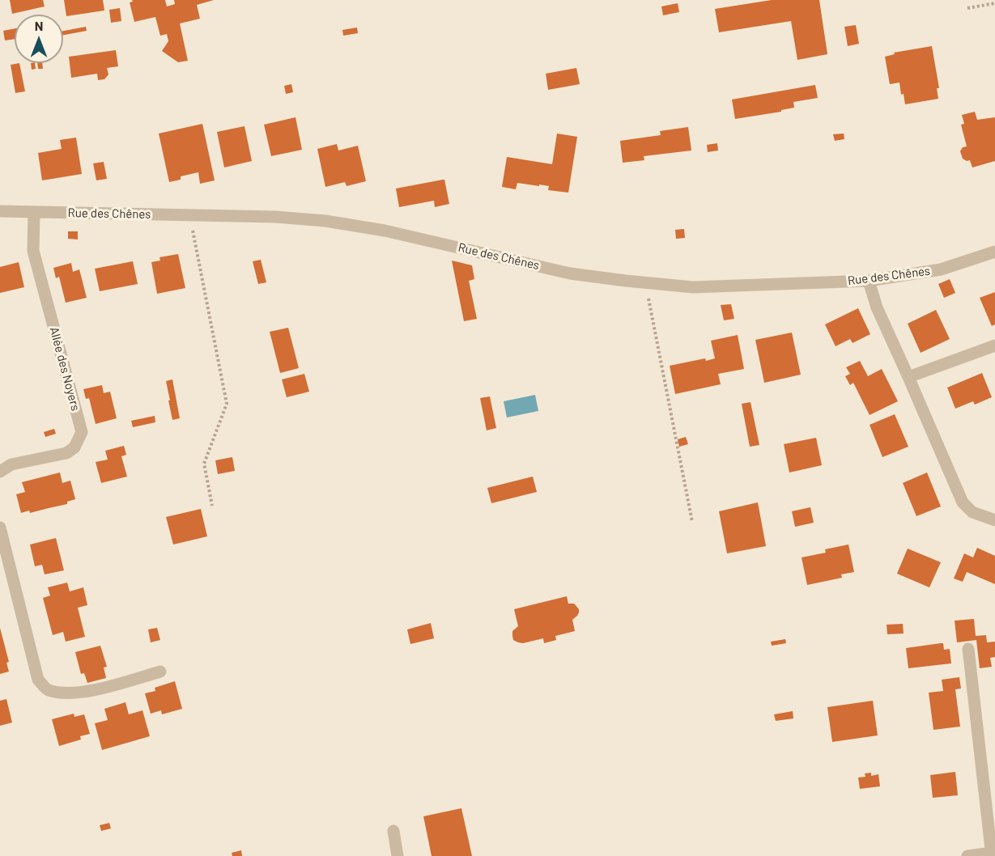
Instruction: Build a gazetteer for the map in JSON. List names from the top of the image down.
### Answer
{
  "streets": {
    "street": ["Rue des Chênes", "Allée des Noyers"]
  },
  "crossings": [
    ["Rue des Chênes", "Allée des Noyers"]
  ],
  "north": "top"
}
